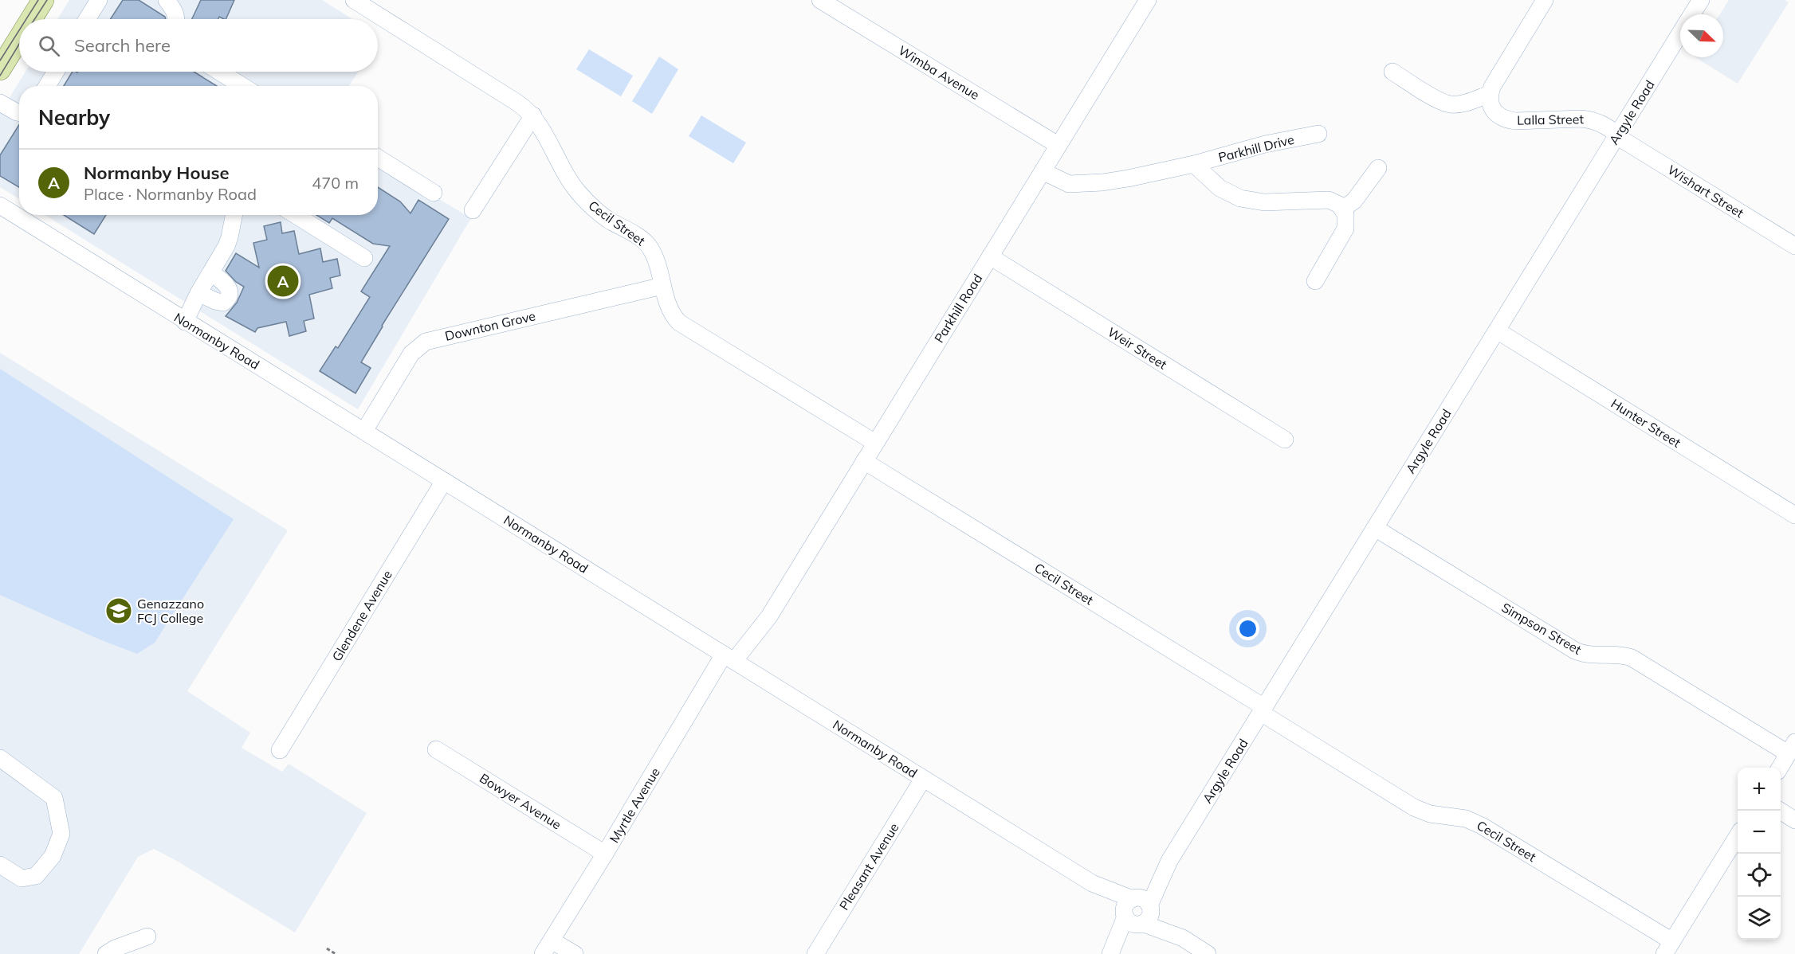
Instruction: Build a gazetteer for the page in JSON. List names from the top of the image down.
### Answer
{
  "streets": {
    "street": [
      "Wimba Avenue",
      "Argyle Road",
      "Lalla Street",
      "Parkhill Drive",
      "Wishart Street",
      "Cecil Street",
      "Parkhill Road",
      "Downton Grove",
      "Normanby Road",
      "Weir Street",
      "Hunter Street",
      "Glendene Avenue",
      "Simpson Street",
      "Bowyer Avenue",
      "Myrtle Avenue",
      "Pleasant Avenue"
    ]
  },
  "crossings": [
    ["Wimba Avenue", "Parkhill Road"],
    ["Argyle Road", "Lalla Street"],
    ["Argyle Road", "Wishart Street"],
    ["Argyle Road", "Cecil Street"],
    ["Argyle Road", "Normanby Road"],
    ["Argyle Road", "Hunter Street"],
    ["Argyle Road", "Simpson Street"],
    ["Lalla Street", "Wishart Street"],
    ["Parkhill Drive", "Parkhill Road"],
    ["Cecil Street", "Parkhill Road"],
    ["Cecil Street", "Downton Grove"],
    ["Parkhill Road", "Normanby Road"],
    ["Parkhill Road", "Weir Street"],
    ["Parkhill Road", "Myrtle Avenue"],
    ["Downton Grove", "Normanby Road"],
    ["Normanby Road", "Glendene Avenue"],
    ["Normanby Road", "Myrtle Avenue"],
    ["Normanby Road", "Pleasant Avenue"],
    ["Bowyer Avenue", "Myrtle Avenue"]
  ],
  "places": {
    "school or university": ["Genazzano FCJ College"]
  },
  "north": "bottom right",
  "page": {
    "search": "Search here",
    "heading": "Nearby",
    "list": [
      {
        "mark": "A",
        "name": "Normanby House",
        "note": "Place · Normanby Road",
        "value": "470 m"
      }
    ],
    "pins": "A",
    "map_buttons": ["+", "−"]
  }
}
